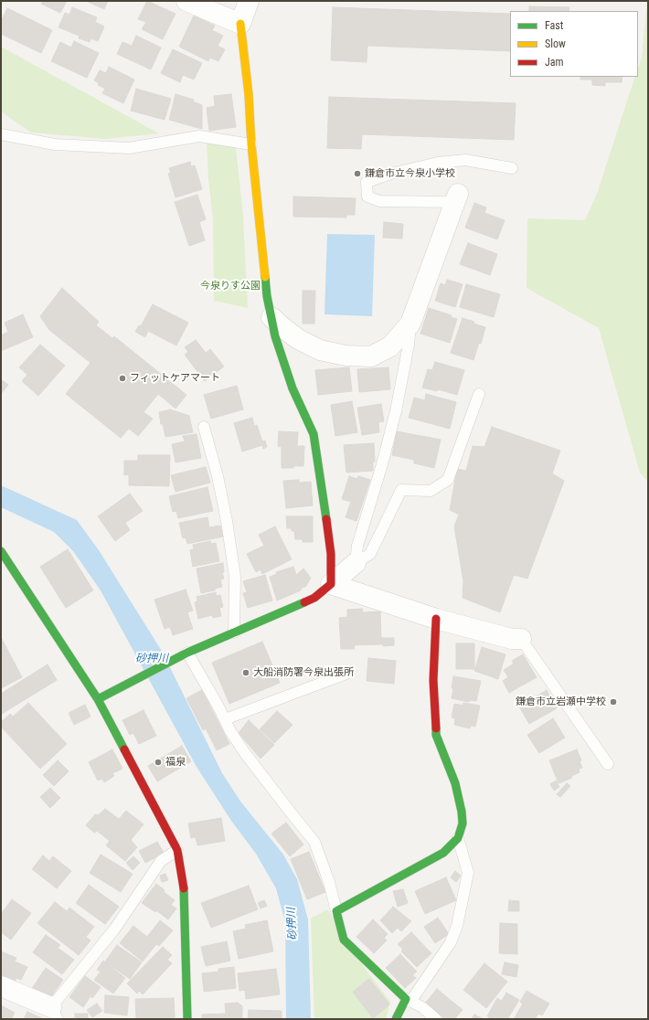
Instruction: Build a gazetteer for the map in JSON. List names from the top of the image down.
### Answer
{
  "water": ["砂押川"],
  "parks": ["今泉りす公園"],
  "places": [
    "鎌倉市立今泉小学校",
    "フィットケアマート",
    "大船消防署今泉出張所",
    "鎌倉市立岩瀬中学校",
    "福泉"
  ],
  "legend": ["Fast", "Slow", "Jam"]
}
